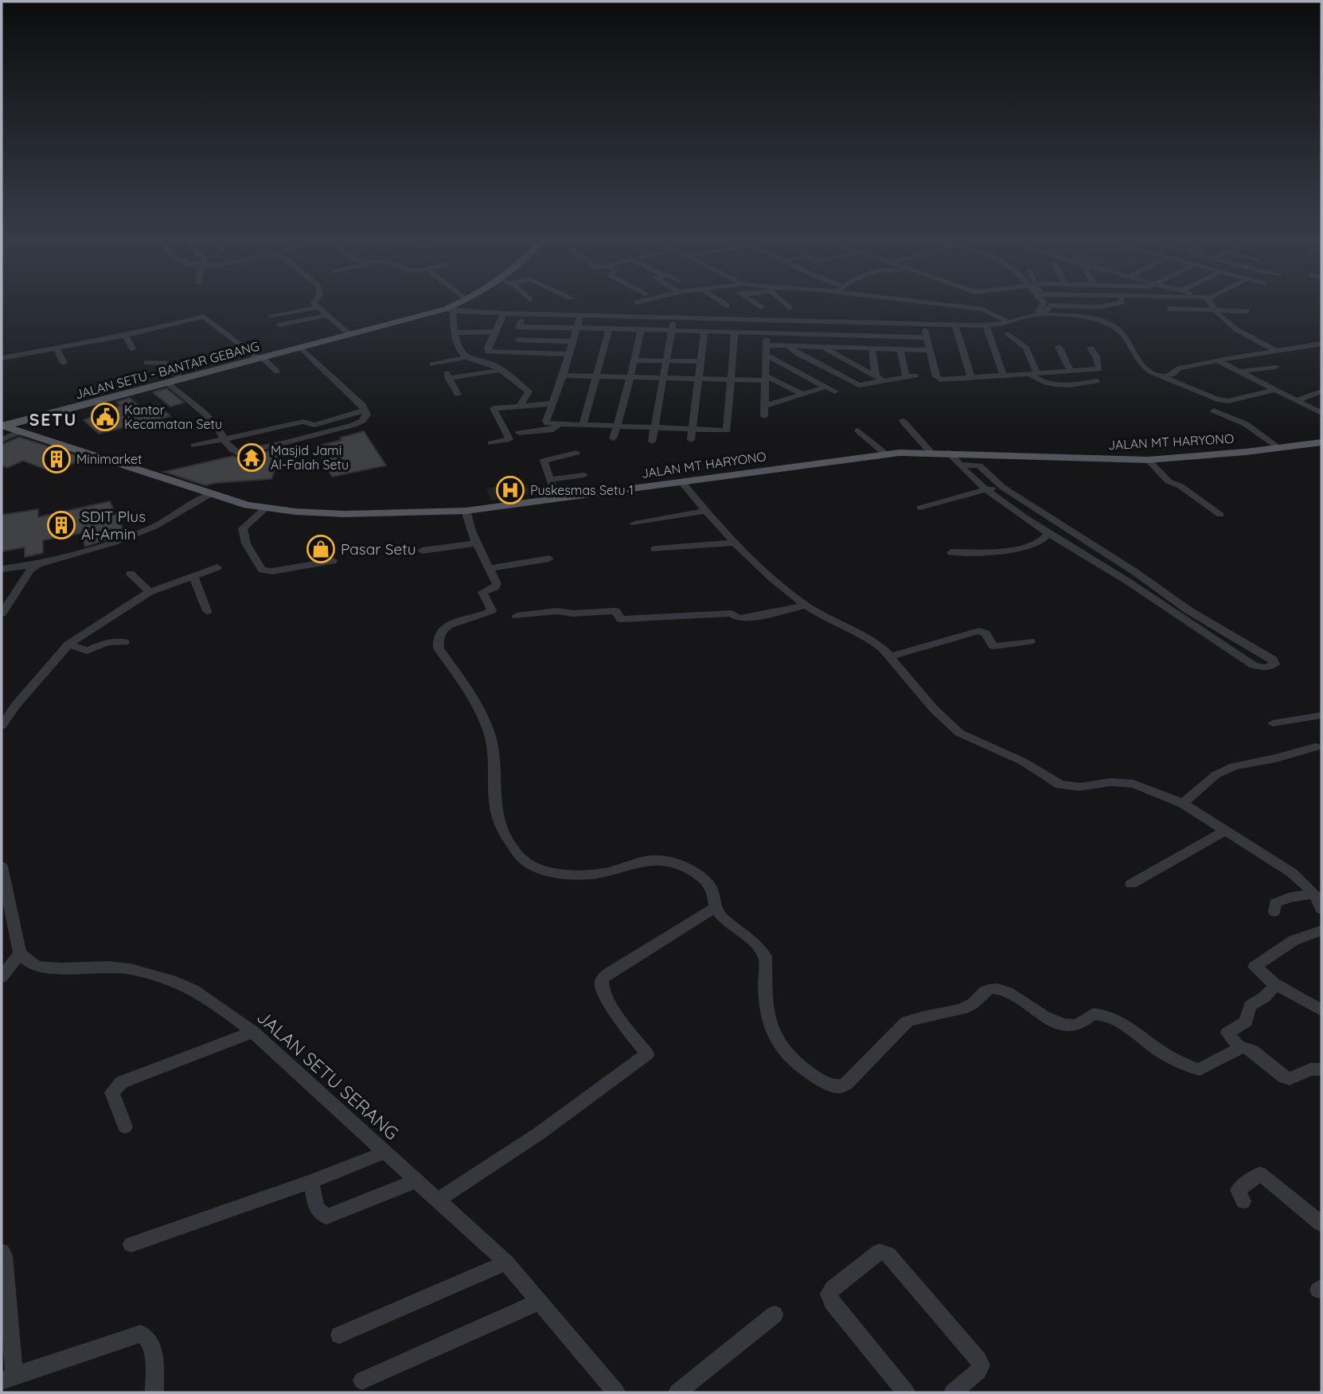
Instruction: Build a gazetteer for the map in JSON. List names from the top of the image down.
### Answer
{
  "streets": {
    "main road": ["JALAN SETU - BANTAR GEBANG", "JALAN MT HARYONO"],
    "street": ["JALAN SETU SERANG"]
  },
  "crossings": [
    ["JALAN SETU - BANTAR GEBANG", "JALAN MT HARYONO"]
  ],
  "districts": ["SETU"],
  "places": {
    "public building": ["Kantor Kecamatan Setu"],
    "temple": ["Masjid Jami Al-Falah Setu"],
    "building": ["Minimarket", "SDIT Plus Al-Amin"],
    "hospital": ["Puskesmas Setu 1"],
    "shop": ["Pasar Setu"]
  }
}
